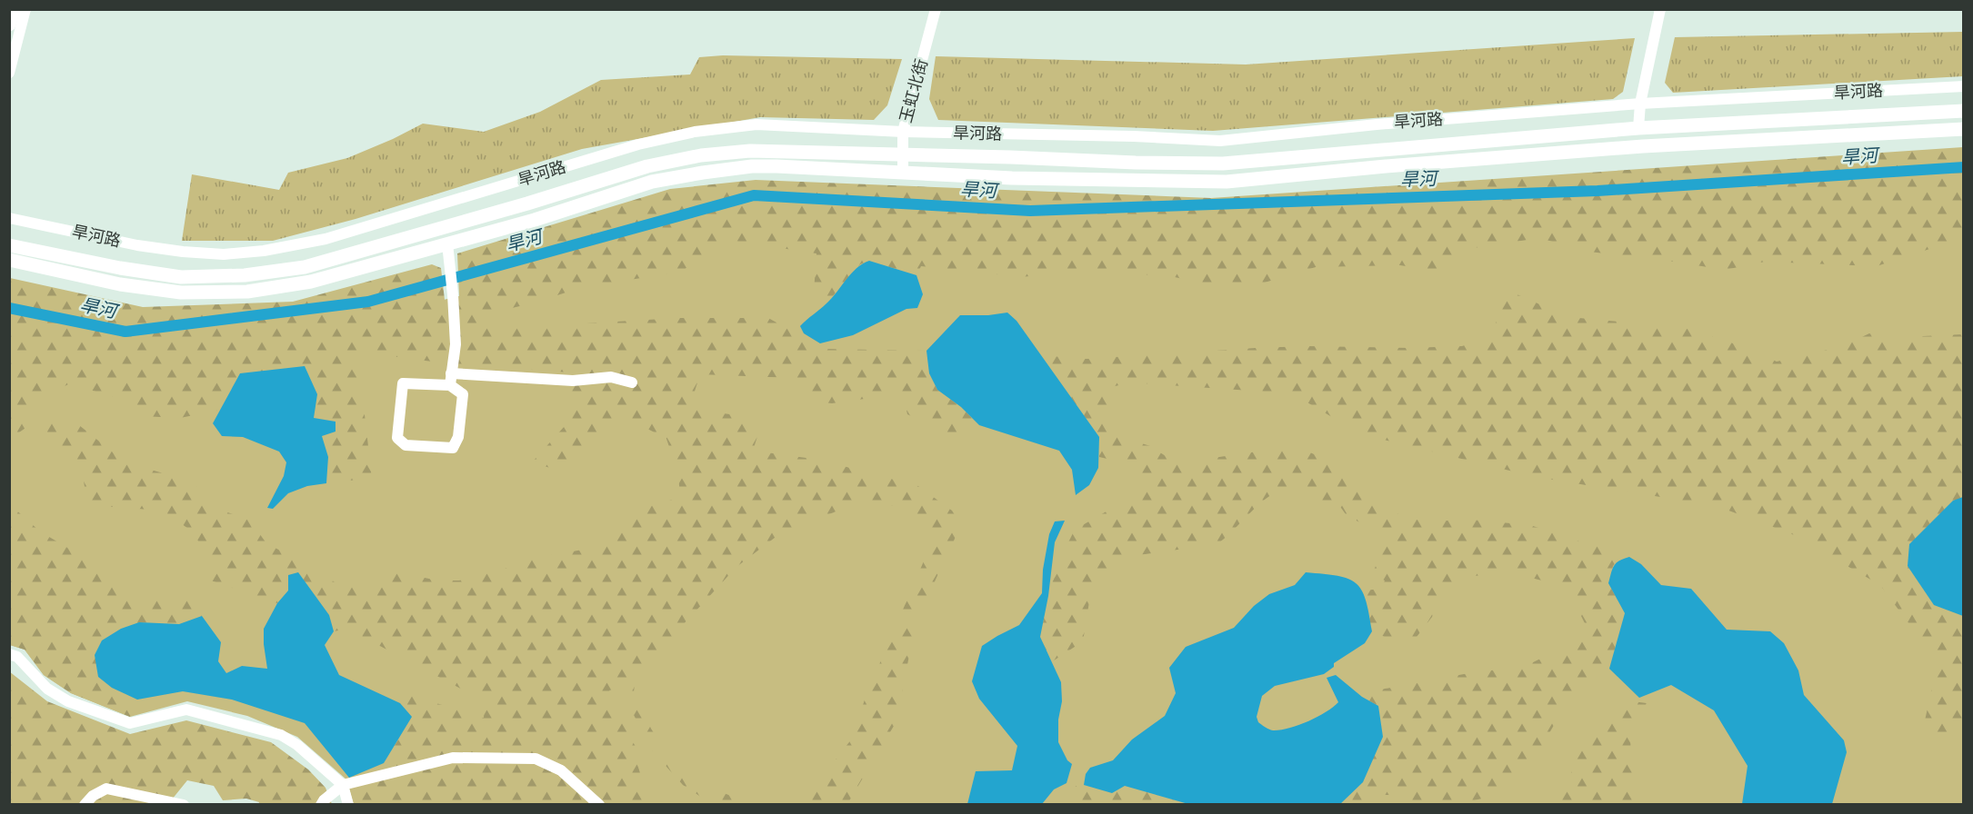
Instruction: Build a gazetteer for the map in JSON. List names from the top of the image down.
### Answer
{
  "streets": {
    "main road": ["旱河路"],
    "street": ["玉虹北街"]
  },
  "crossings": [
    ["玉虹北街", "旱河路"]
  ],
  "water": ["旱河"]
}
